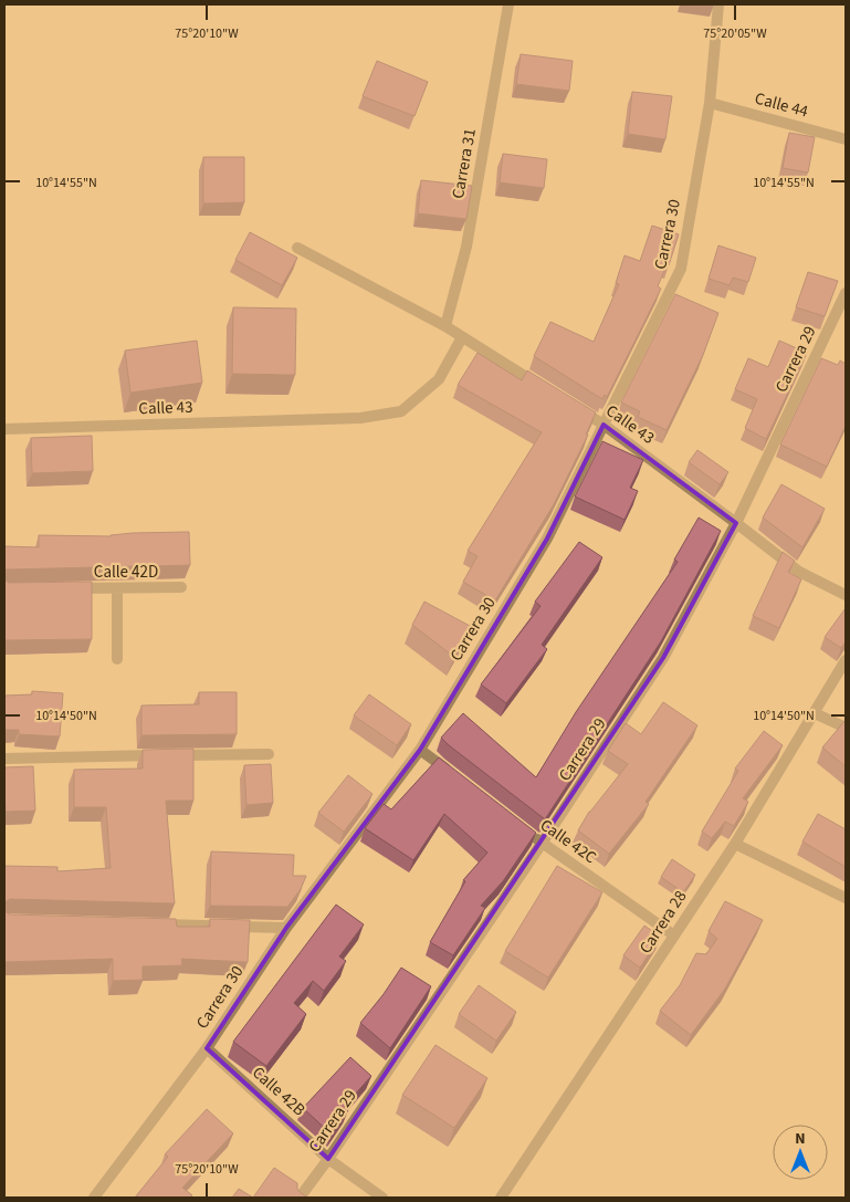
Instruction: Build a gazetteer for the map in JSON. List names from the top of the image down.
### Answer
{
  "streets": {
    "street": [
      "Calle 44",
      "Carrera 31",
      "Carrera 30",
      "Carrera 29",
      "Calle 43",
      "Calle 42D",
      "Calle 42C",
      "Carrera 28",
      "Calle 42B"
    ]
  },
  "crossings": [
    ["Calle 44", "Carrera 30"],
    ["Carrera 30", "Calle 43"],
    ["Carrera 30", "Calle 42B"],
    ["Carrera 29", "Calle 43"],
    ["Carrera 29", "Calle 42C"],
    ["Carrera 29", "Calle 42B"],
    ["Calle 42C", "Carrera 28"]
  ],
  "north": "top",
  "coordinates": [
    "75°20'10\"W",
    "75°20'05\"W",
    "10°14'55\"N",
    "10°14'50\"N"
  ]
}
